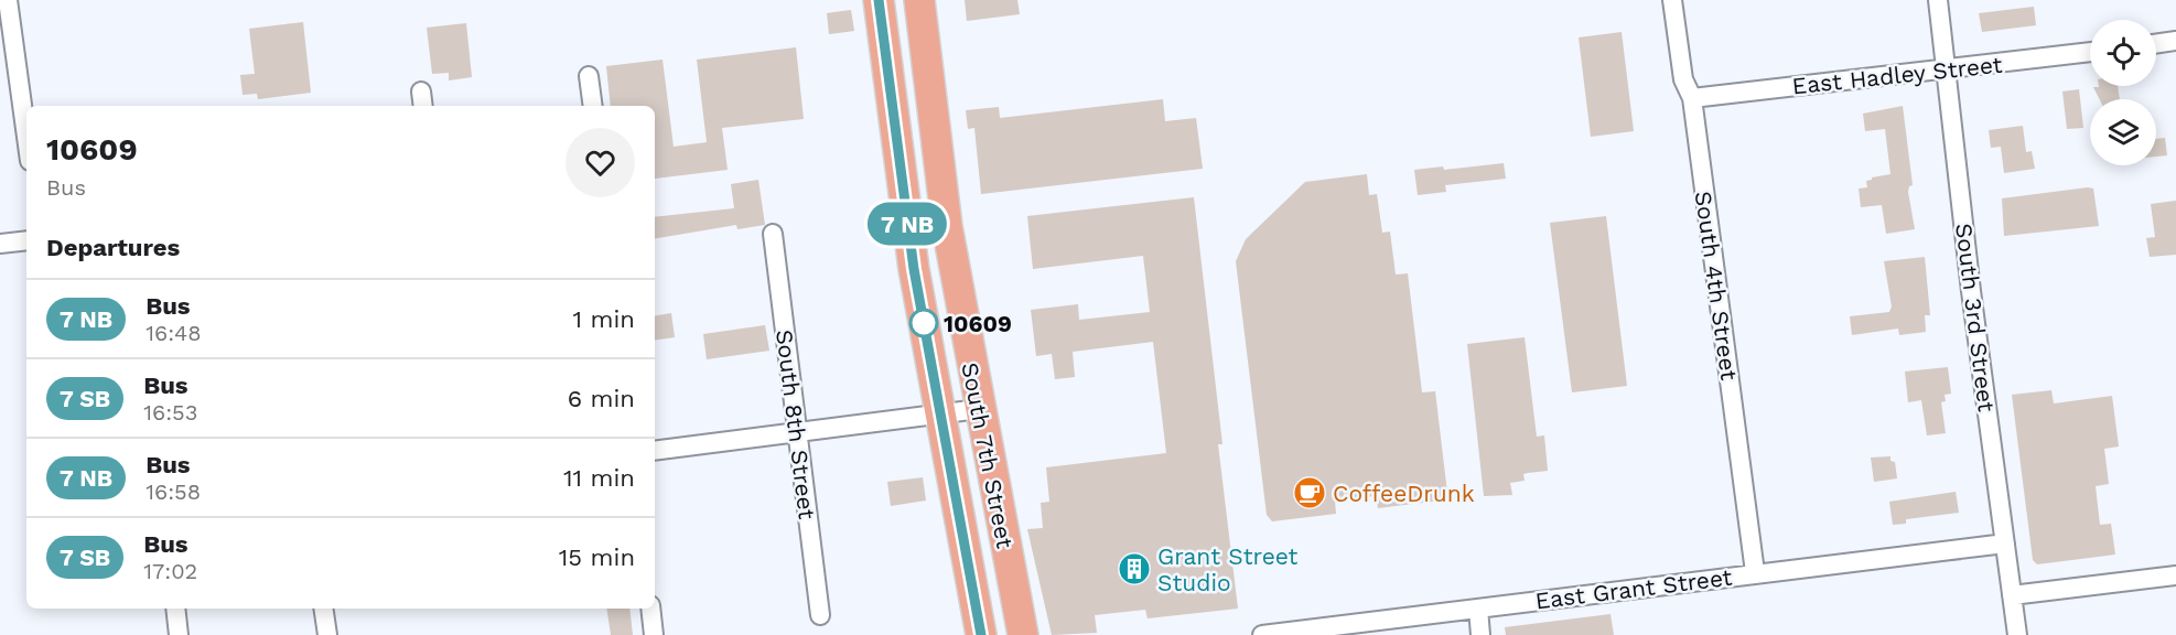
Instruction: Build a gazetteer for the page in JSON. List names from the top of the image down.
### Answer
{
  "streets": {
    "main road": ["South 7th Street"],
    "street": [
      "East Hadley Street",
      "South 4th Street",
      "South 3rd Street",
      "South 8th Street",
      "East Grant Street"
    ]
  },
  "crossings": [
    ["East Hadley Street", "South 4th Street"],
    ["East Hadley Street", "South 3rd Street"],
    ["South 4th Street", "East Grant Street"],
    ["South 3rd Street", "East Grant Street"]
  ],
  "places": {
    "other": ["10609"],
    "cafe": ["CoffeeDrunk"],
    "building": ["Grant Street Studio"]
  },
  "page": {
    "on_map": "7 NB",
    "heading": [
      ["10609", "Bus"],
      "Departures"
    ],
    "list": [
      {
        "mark": "7 NB",
        "name": "Bus",
        "note": "16:48",
        "value": "1 min"
      },
      {
        "mark": "7 SB",
        "name": "Bus",
        "note": "16:53",
        "value": "6 min"
      },
      {
        "mark": "7 NB",
        "name": "Bus",
        "note": "16:58",
        "value": "11 min"
      },
      {
        "mark": "7 SB",
        "name": "Bus",
        "note": "17:02",
        "value": "15 min"
      }
    ]
  }
}
